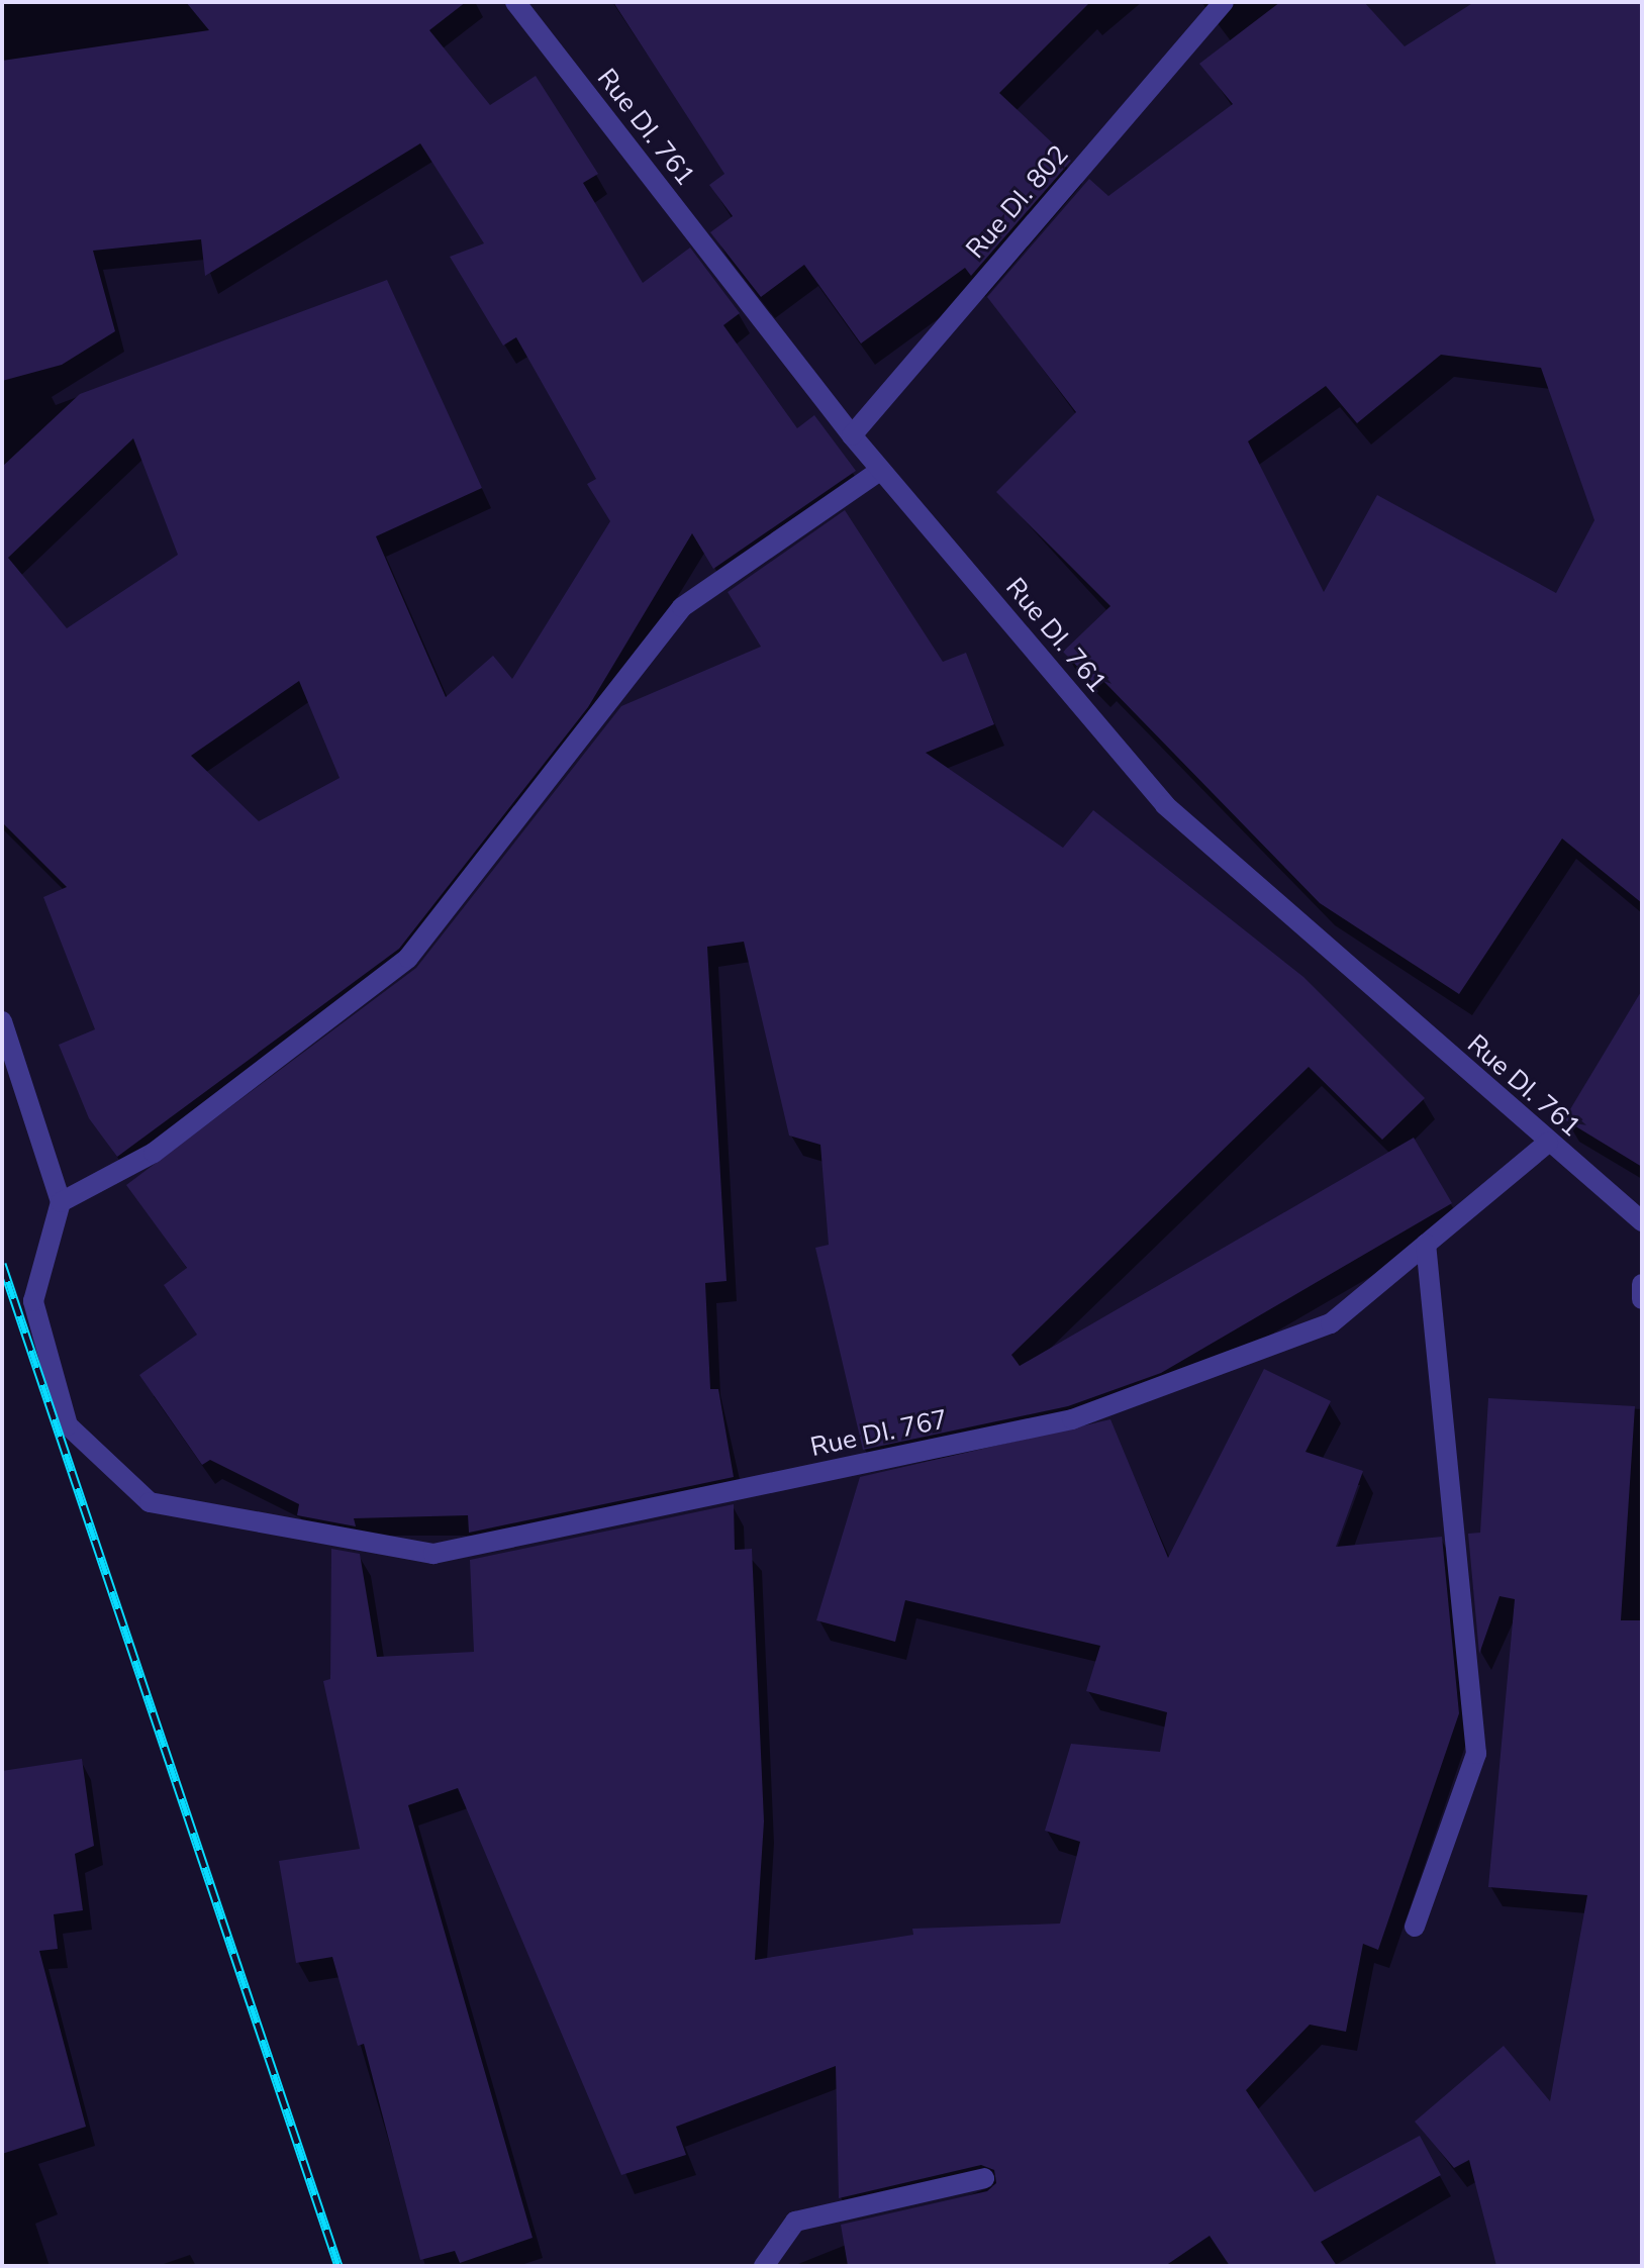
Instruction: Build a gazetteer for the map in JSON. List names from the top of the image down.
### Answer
{
  "streets": {
    "street": ["Rue DI. 761", "Rue DI. 802", "Rue DI. 767"]
  },
  "crossings": [
    ["Rue DI. 761", "Rue DI. 802"],
    ["Rue DI. 761", "Rue DI. 767"]
  ]
}
